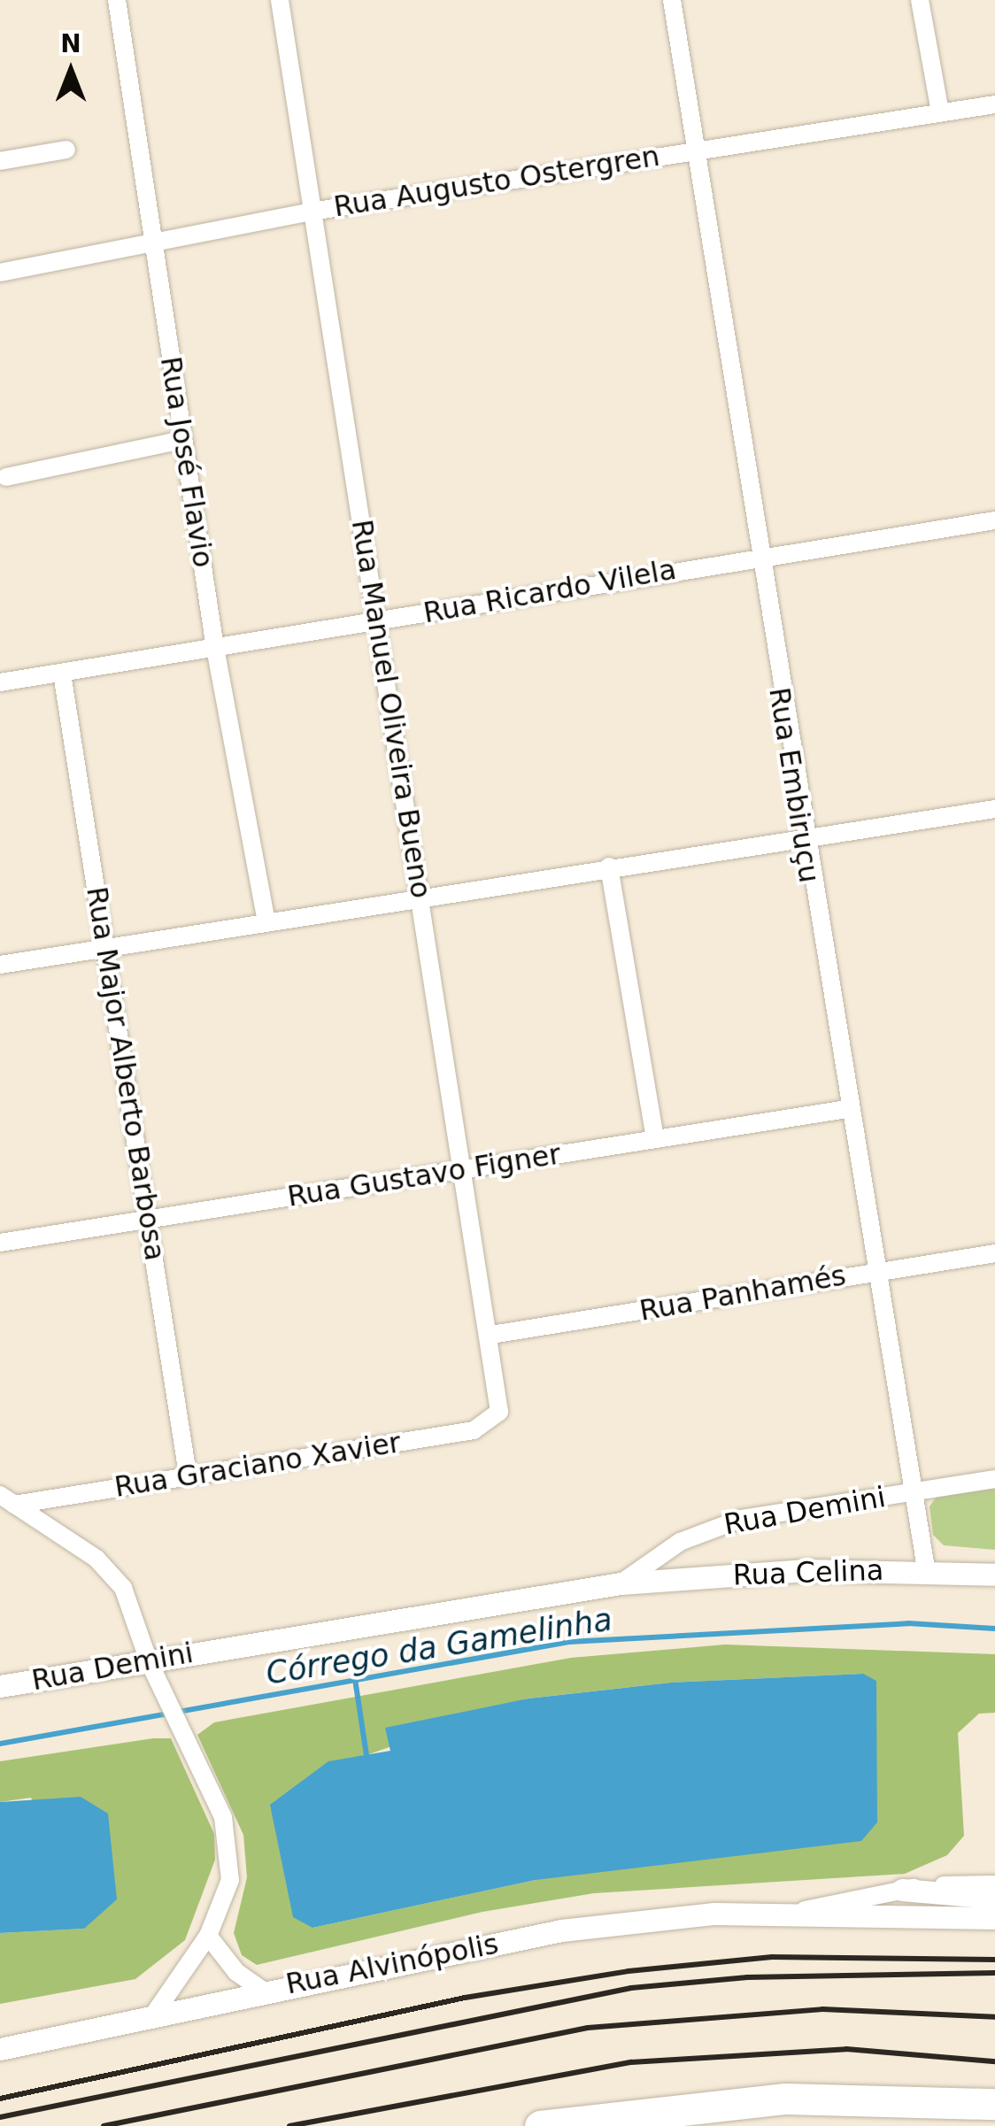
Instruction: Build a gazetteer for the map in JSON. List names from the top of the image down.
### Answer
{
  "streets": {
    "street": [
      "Rua Augusto Ostergren",
      "Rua José Flavio",
      "Rua Ricardo Vilela",
      "Rua Manuel Oliveira Bueno",
      "Rua Embiruçu",
      "Rua Major Alberto Barbosa",
      "Rua Gustavo Figner",
      "Rua Panhamés",
      "Rua Graciano Xavier",
      "Rua Demini",
      "Rua Celina",
      "Rua Alvinópolis"
    ]
  },
  "crossings": [
    ["Rua Augusto Ostergren", "Rua José Flavio"],
    ["Rua Augusto Ostergren", "Rua Manuel Oliveira Bueno"],
    ["Rua Augusto Ostergren", "Rua Embiruçu"],
    ["Rua José Flavio", "Rua Ricardo Vilela"],
    ["Rua Ricardo Vilela", "Rua Manuel Oliveira Bueno"],
    ["Rua Ricardo Vilela", "Rua Embiruçu"],
    ["Rua Ricardo Vilela", "Rua Major Alberto Barbosa"],
    ["Rua Manuel Oliveira Bueno", "Rua Gustavo Figner"],
    ["Rua Manuel Oliveira Bueno", "Rua Panhamés"],
    ["Rua Manuel Oliveira Bueno", "Rua Graciano Xavier"],
    ["Rua Embiruçu", "Rua Gustavo Figner"],
    ["Rua Embiruçu", "Rua Panhamés"],
    ["Rua Embiruçu", "Rua Demini"],
    ["Rua Embiruçu", "Rua Celina"],
    ["Rua Major Alberto Barbosa", "Rua Gustavo Figner"],
    ["Rua Major Alberto Barbosa", "Rua Graciano Xavier"],
    ["Rua Demini", "Rua Celina"]
  ],
  "water": ["Córrego da Gamelinha"],
  "north": "top"
}
